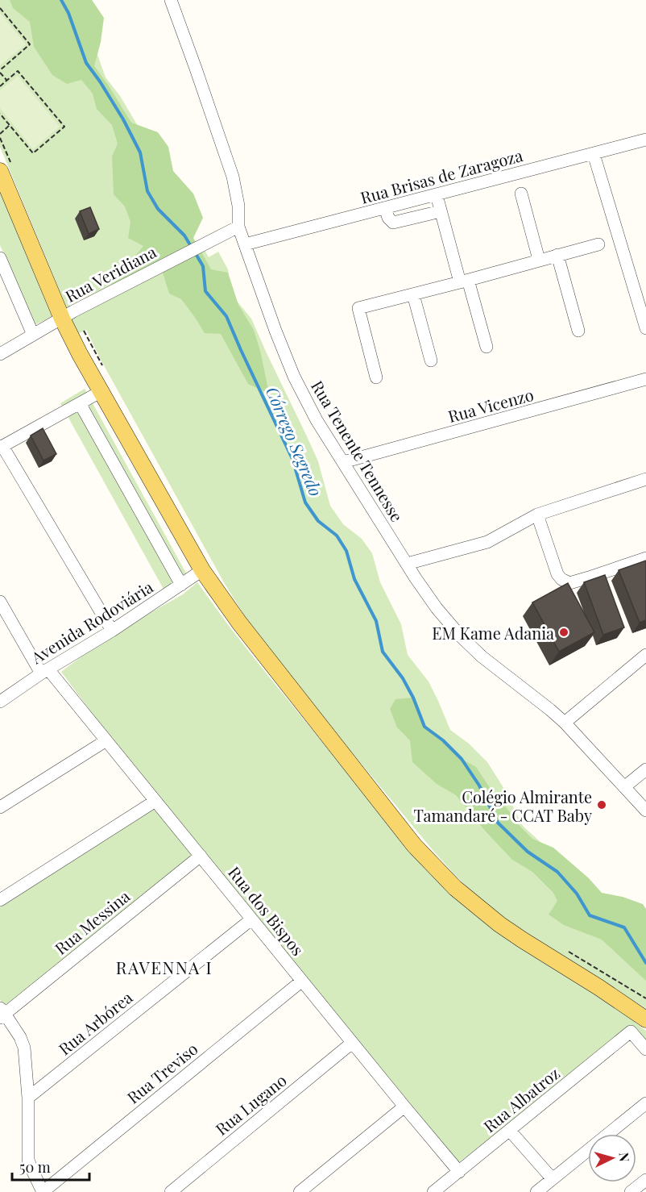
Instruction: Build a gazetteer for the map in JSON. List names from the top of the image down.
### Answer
{
  "streets": {
    "street": [
      "Rua Brisas de Zaragoza",
      "Rua Veridiana",
      "Rua Vicenzo",
      "Rua Tenente Tennesse",
      "Avenida Rodoviária",
      "Rua dos Bispos",
      "Rua Messina",
      "Rua Arbórea",
      "Rua Treviso",
      "Rua Albatroz",
      "Rua Lugano"
    ]
  },
  "crossings": [
    ["Rua Brisas de Zaragoza", "Rua Tenente Tennesse"],
    ["Rua Veridiana", "Rua Tenente Tennesse"],
    ["Rua Vicenzo", "Rua Tenente Tennesse"],
    ["Avenida Rodoviária", "Rua dos Bispos"],
    ["Rua dos Bispos", "Rua Messina"],
    ["Rua dos Bispos", "Rua Arbórea"],
    ["Rua dos Bispos", "Rua Treviso"],
    ["Rua dos Bispos", "Rua Albatroz"],
    ["Rua dos Bispos", "Rua Lugano"]
  ],
  "districts": ["RAVENNA I"],
  "water": ["Córrego Segredo"],
  "places": ["EM Kame Adania", "Colégio Almirante Tamandaré - CCAT Baby"],
  "scale_bar": "50 m",
  "north": "right"
}
